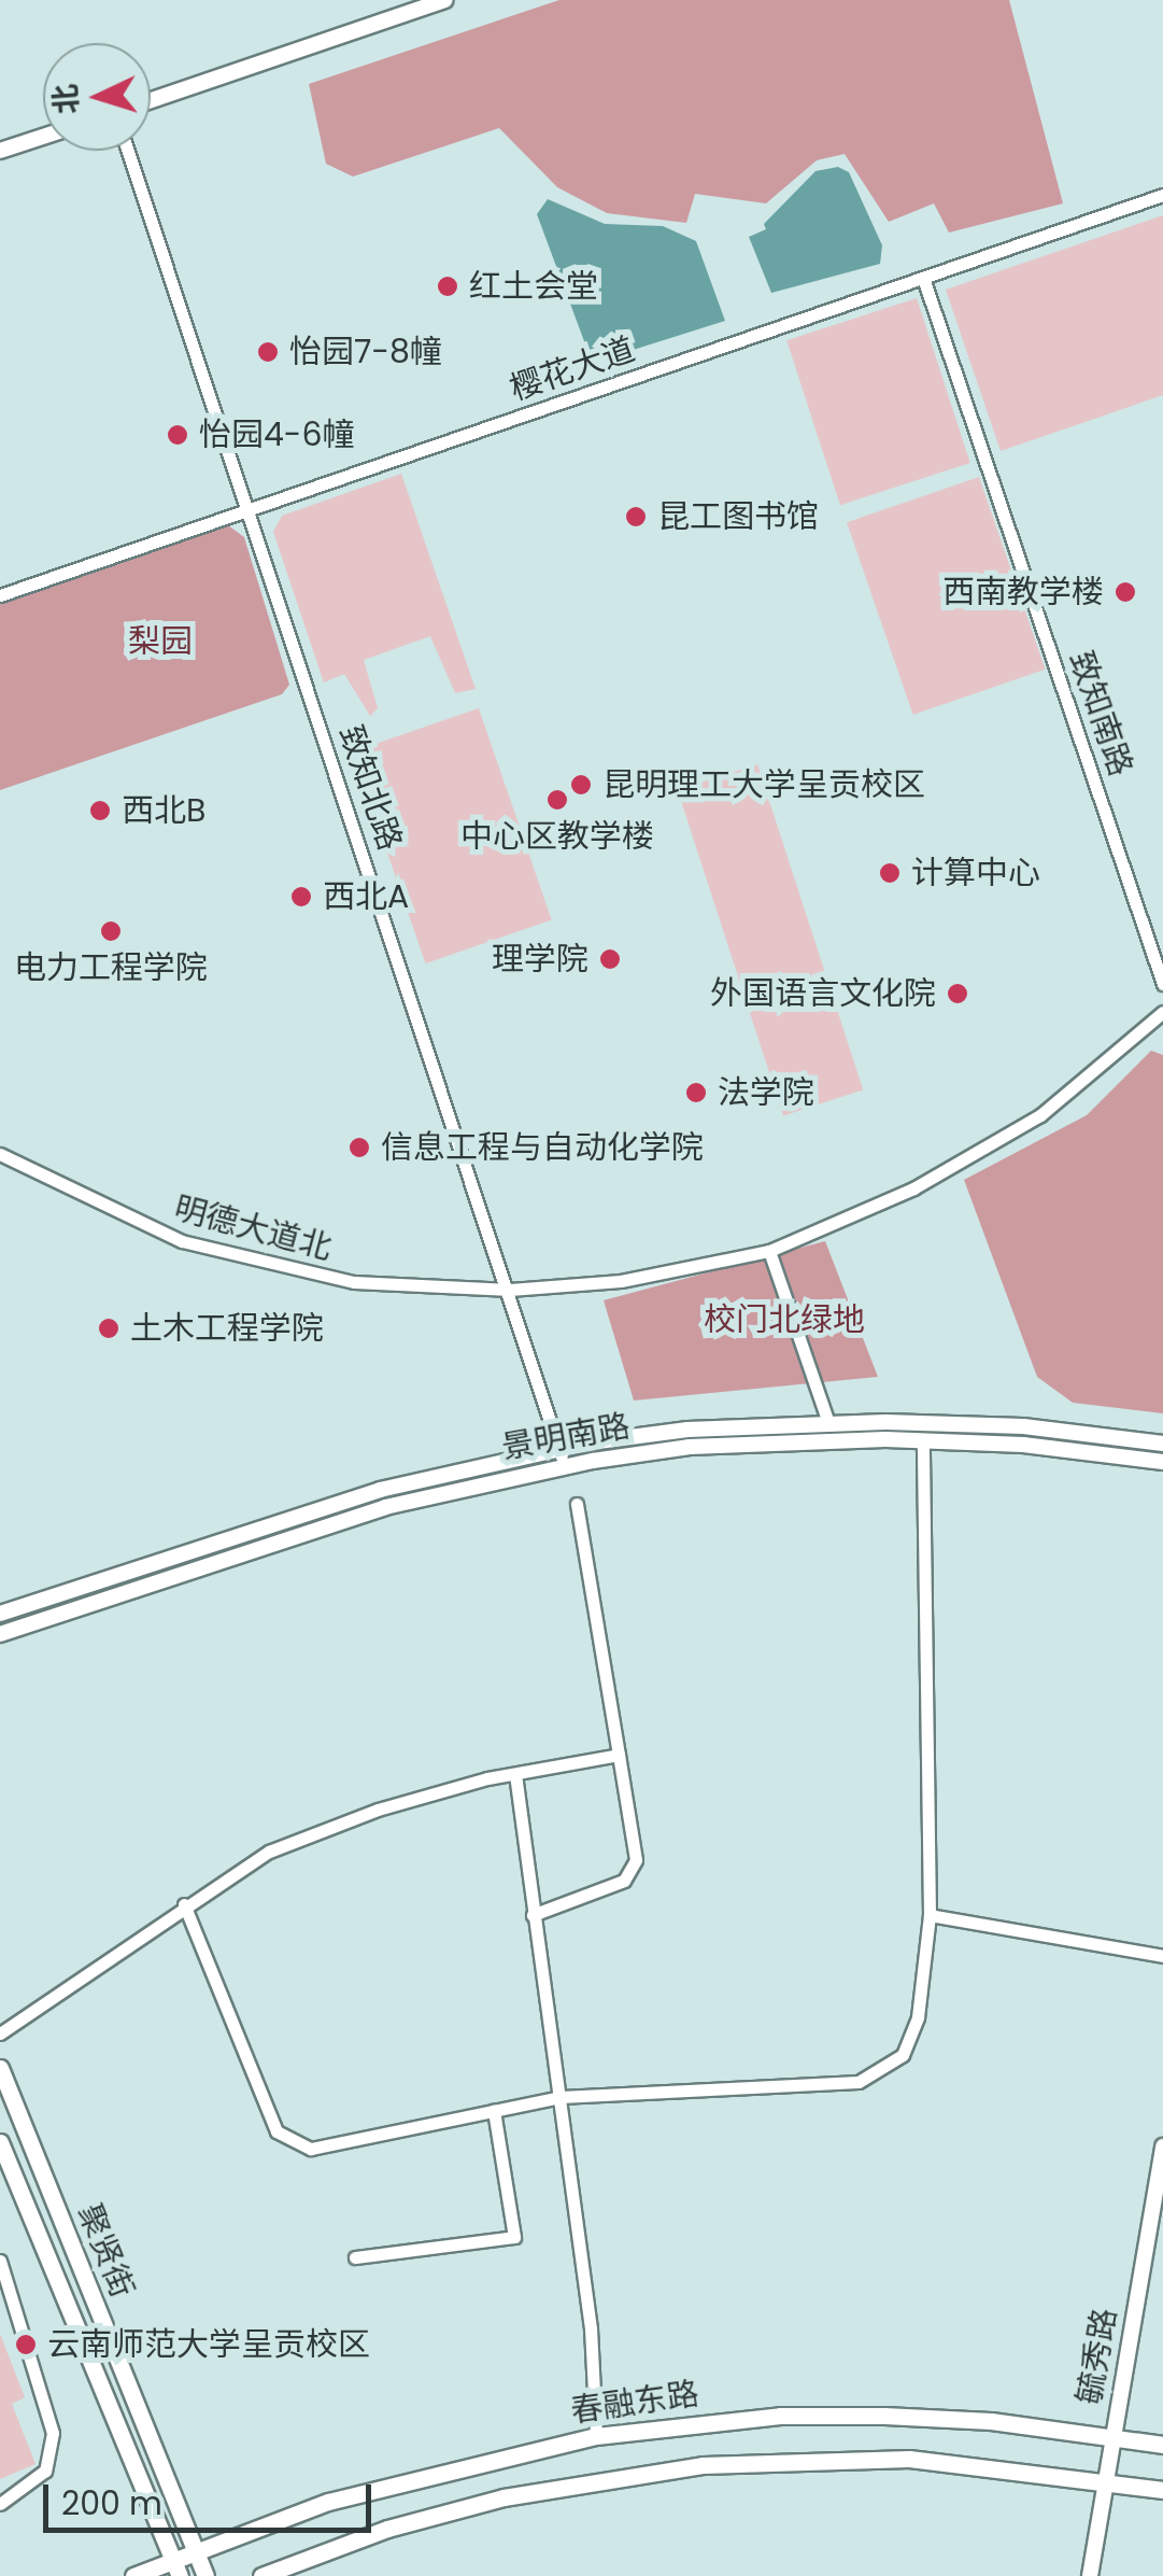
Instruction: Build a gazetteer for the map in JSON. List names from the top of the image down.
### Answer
{
  "streets": {
    "main road": ["聚贤街", "春融东路"],
    "street": [
      "樱花大道",
      "致知南路",
      "致知北路",
      "明德大道北",
      "景明南路",
      "毓秀路"
    ]
  },
  "crossings": [
    ["樱花大道", "致知南路"],
    ["樱花大道", "致知北路"],
    ["致知北路", "明德大道北"],
    ["致知北路", "景明南路"],
    ["聚贤街", "春融东路"],
    ["毓秀路", "春融东路"]
  ],
  "parks": ["梨园", "校门北绿地"],
  "places": [
    "红土会堂",
    "怡园7-8幢",
    "怡园4-6幢",
    "昆工图书馆",
    "西南教学楼",
    "昆明理工大学呈贡校区",
    "中心区教学楼",
    "西北B",
    "计算中心",
    "西北A",
    "电力工程学院",
    "理学院",
    "外国语言文化院",
    "法学院",
    "信息工程与自动化学院",
    "土木工程学院",
    "云南师范大学呈贡校区"
  ],
  "scale_bar": "200 m",
  "north": "left"
}
